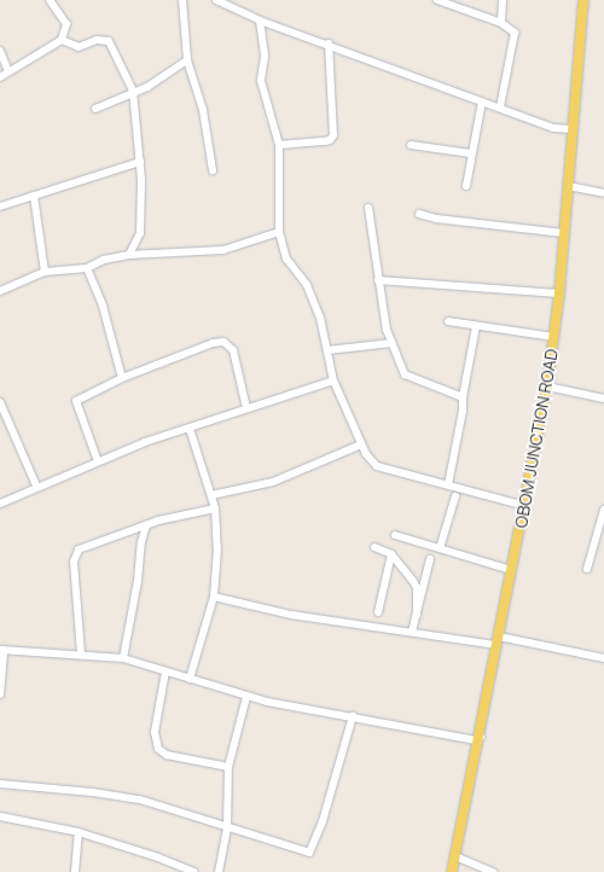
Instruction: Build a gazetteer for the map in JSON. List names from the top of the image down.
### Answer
{
  "streets": {
    "main road": ["OBOM JUNCTION ROAD"]
  }
}
